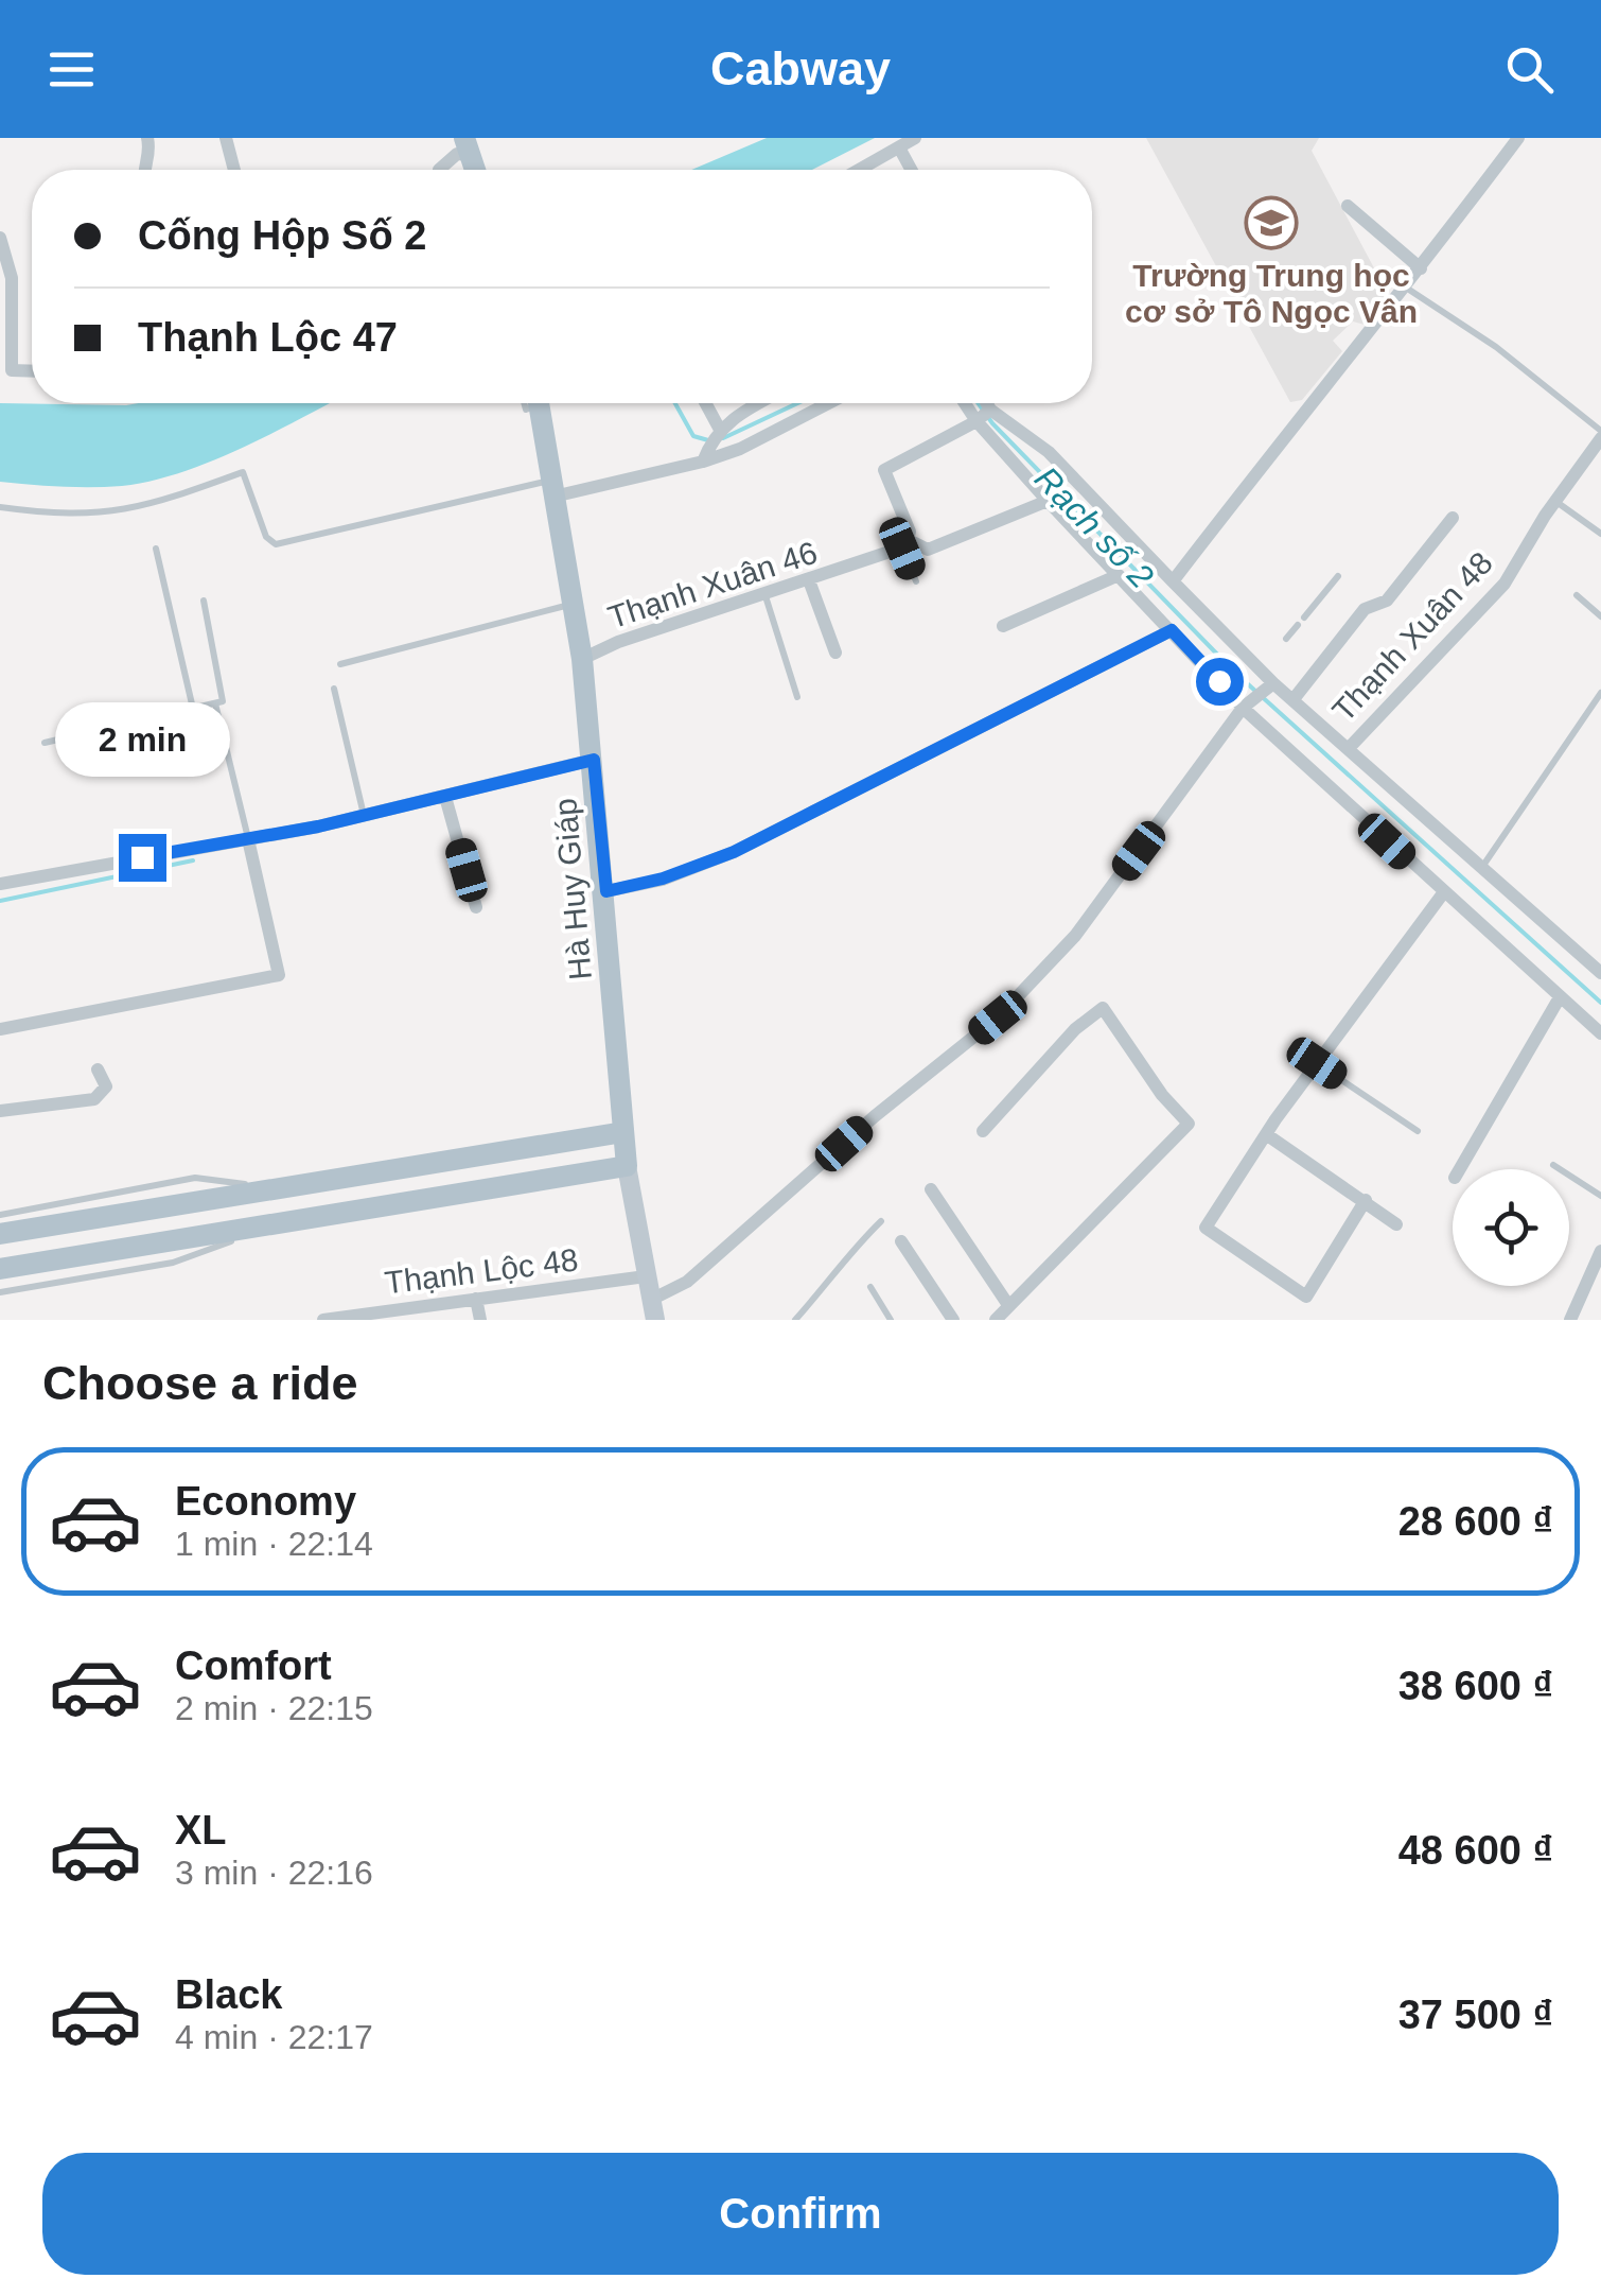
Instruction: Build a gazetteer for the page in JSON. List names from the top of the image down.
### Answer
{
  "streets": {
    "main road": ["Hà Huy Giáp"],
    "street": ["Thạnh Xuân 46", "Thạnh Xuân 48", "Thạnh Lộc 48"]
  },
  "crossings": [
    ["Thạnh Xuân 46", "Hà Huy Giáp"],
    ["Hà Huy Giáp", "Thạnh Lộc 48"]
  ],
  "water": ["Rạch số 2"],
  "places": {
    "school or university": ["Trường Trung học cơ sở Tô Ngọc Vân"]
  },
  "page": {
    "header": "Cabway",
    "banner": ["Cống Hộp Số 2", "Thạnh Lộc 47"],
    "bubble": "2 min",
    "heading": "Choose a ride",
    "list": [
      {
        "name": "Economy",
        "note": "1 min · 22:14",
        "value": "28 600 ₫"
      },
      {
        "name": "Comfort",
        "note": "2 min · 22:15",
        "value": "38 600 ₫"
      },
      {
        "name": "XL",
        "note": "3 min · 22:16",
        "value": "48 600 ₫"
      },
      {
        "name": "Black",
        "note": "4 min · 22:17",
        "value": "37 500 ₫"
      }
    ],
    "buttons": "Confirm"
  }
}
